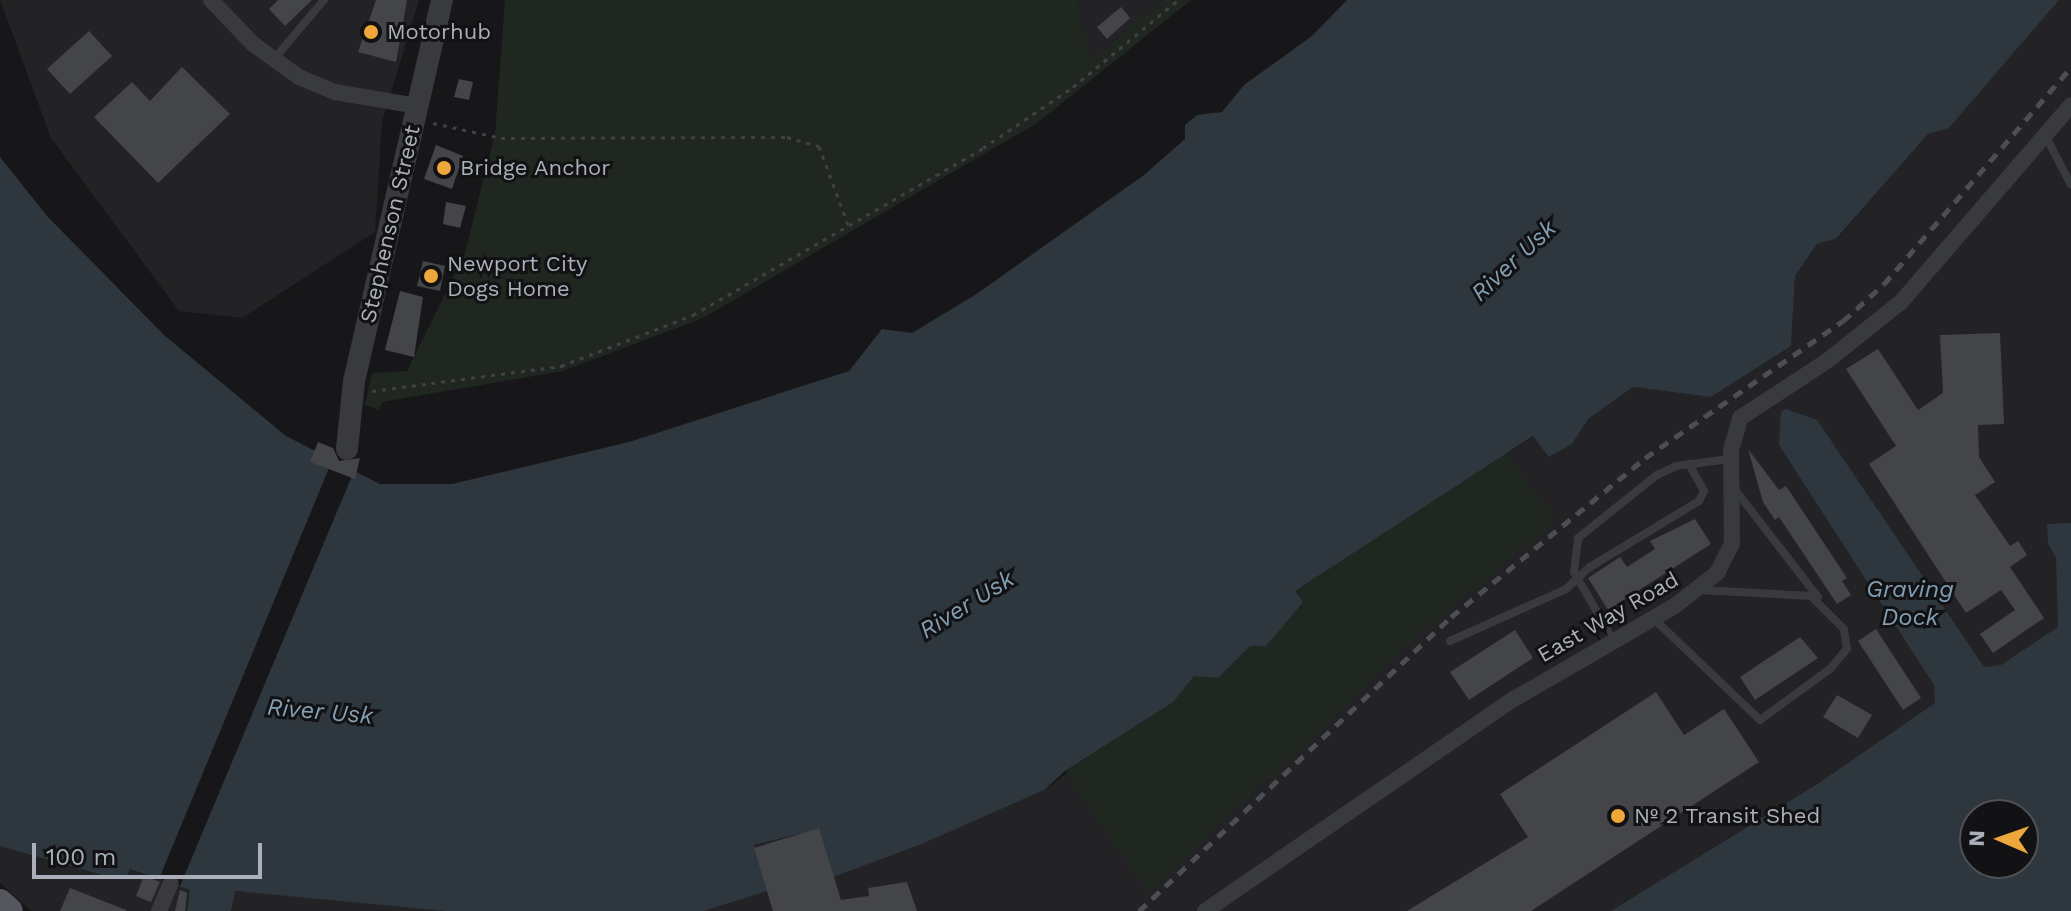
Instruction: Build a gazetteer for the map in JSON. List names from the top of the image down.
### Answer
{
  "streets": {
    "street": ["Stephenson Street", "East Way Road"]
  },
  "water": ["River Usk", "Graving Dock"],
  "places": [
    "Motorhub",
    "Bridge Anchor",
    "Newport City Dogs Home",
    "№ 2 Transit Shed"
  ],
  "scale_bar": "100 m",
  "north": "left"
}
